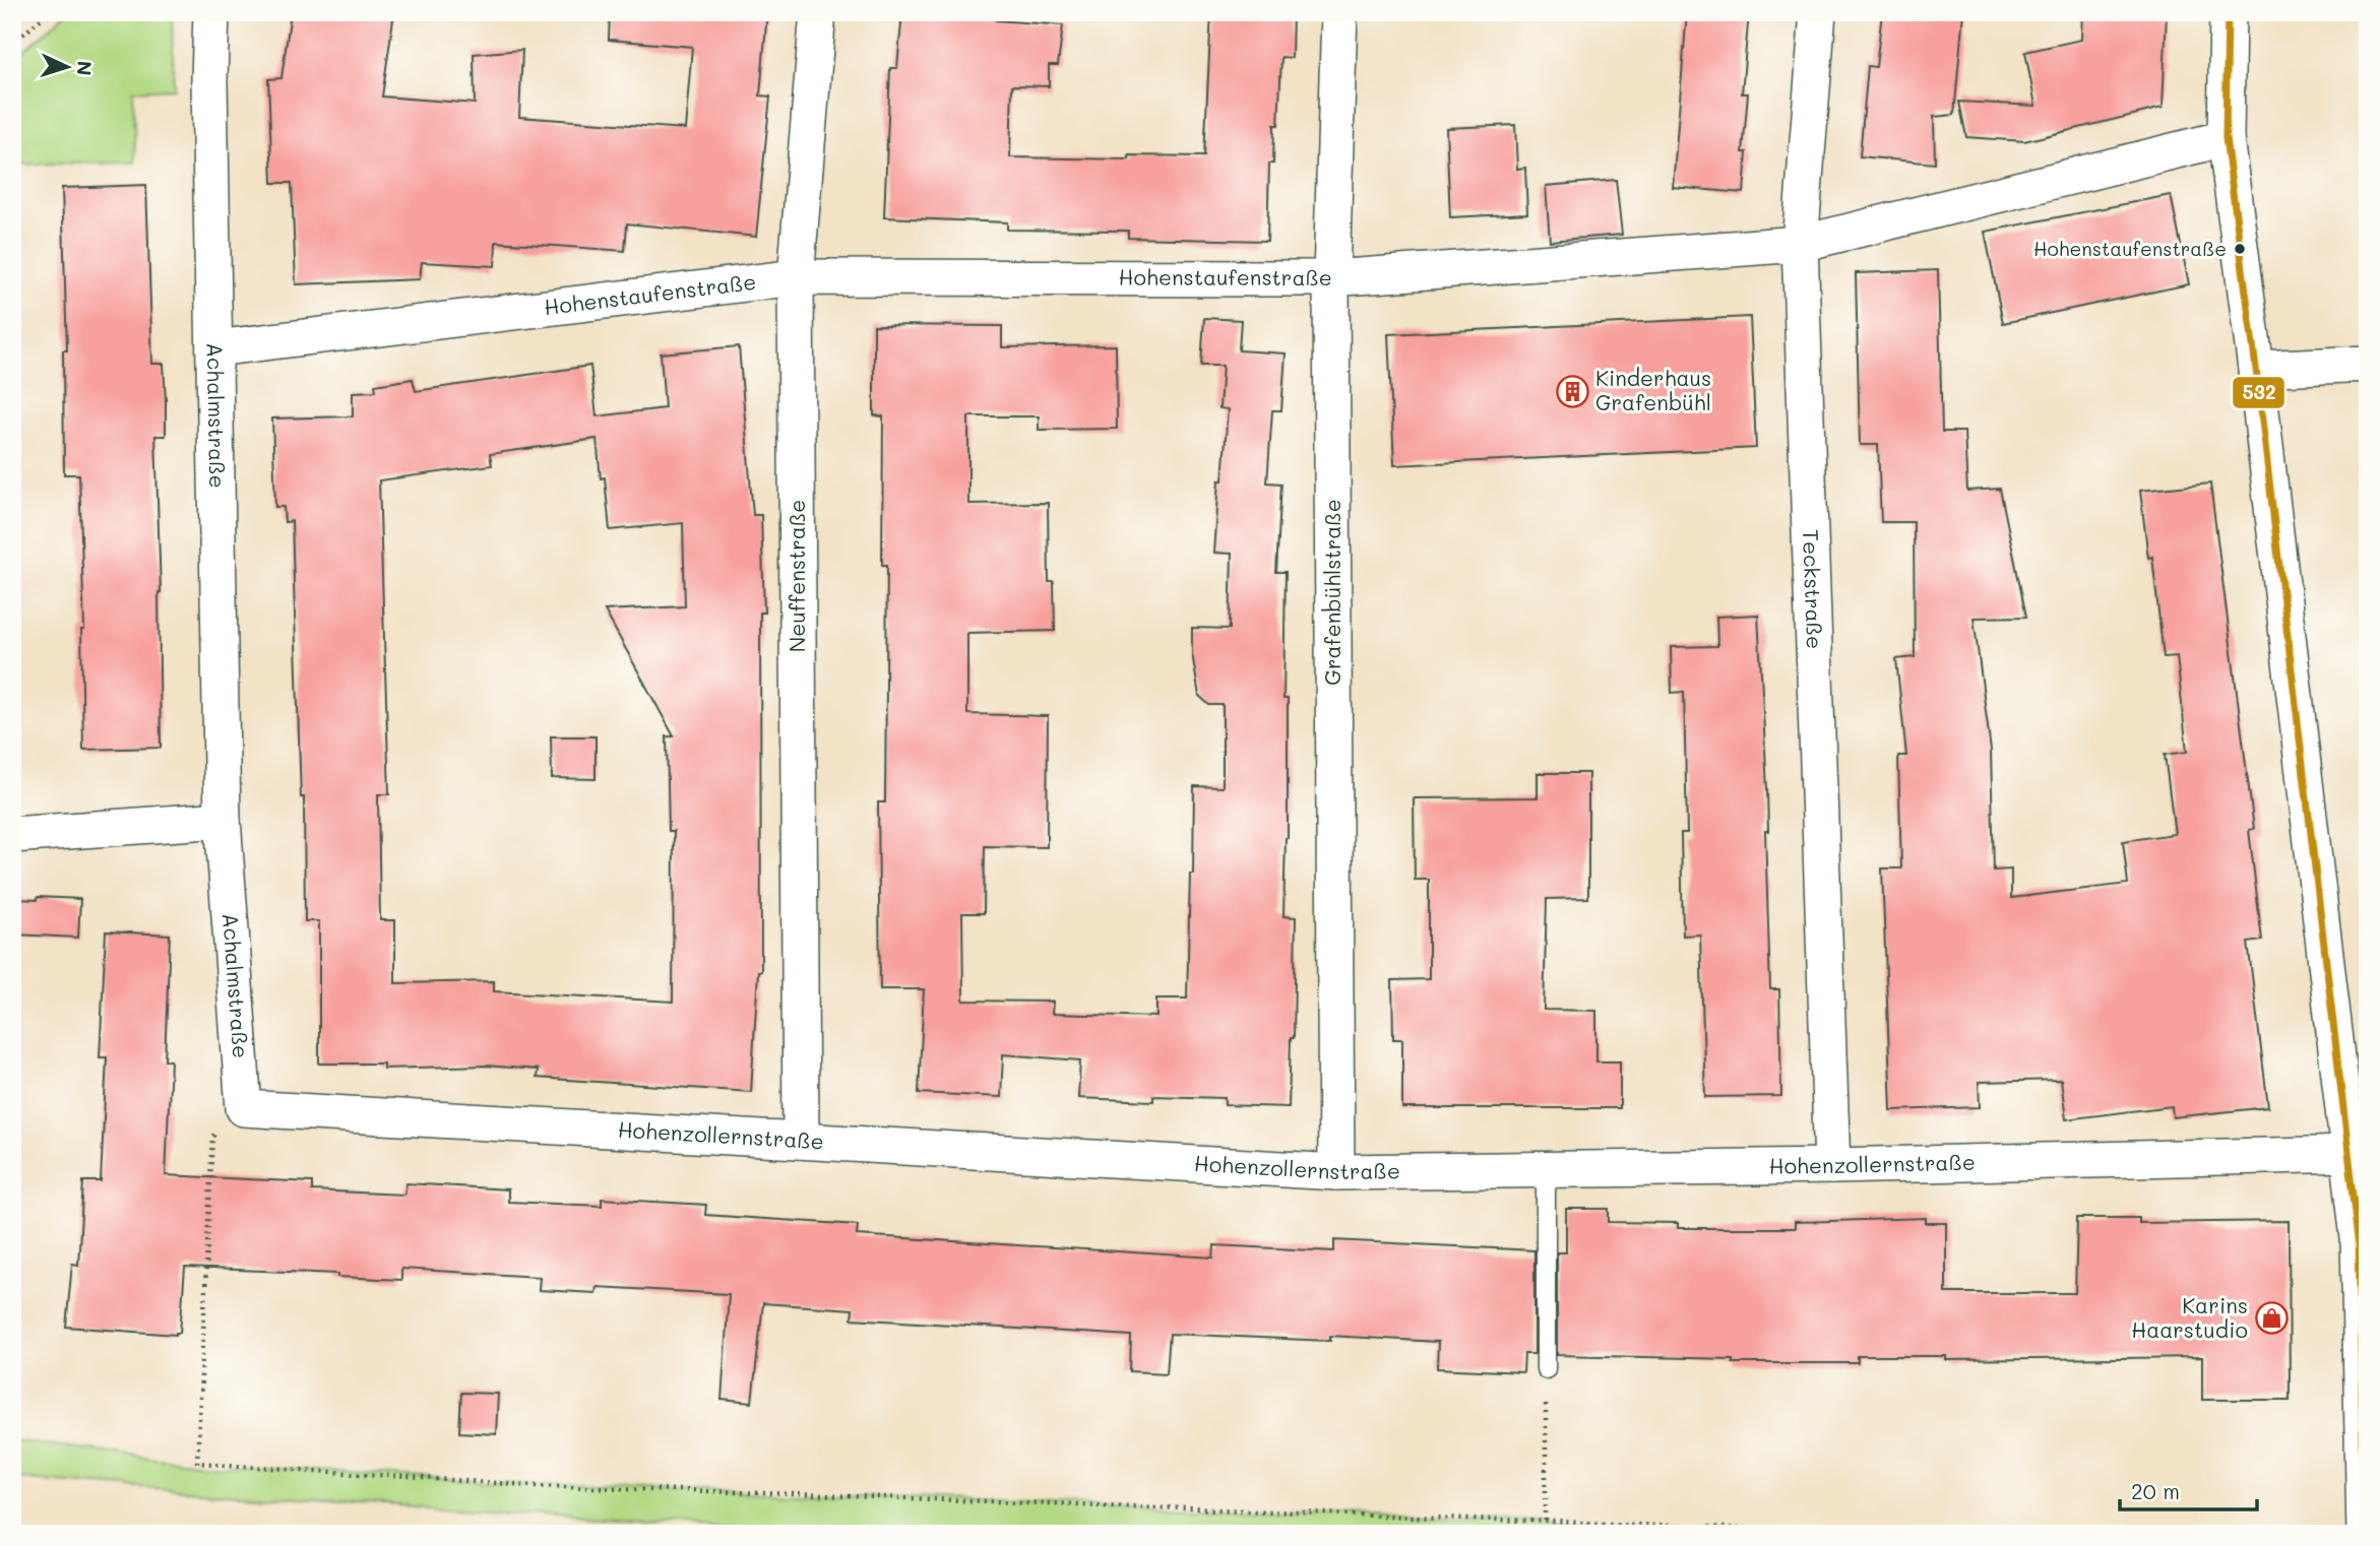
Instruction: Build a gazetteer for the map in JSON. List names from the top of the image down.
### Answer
{
  "streets": {
    "street": [
      "Hohenstaufenstraße",
      "Achalmstraße",
      "Neuffenstraße",
      "Teckstraße",
      "Grafenbühlstraße",
      "Hohenzollernstraße"
    ]
  },
  "crossings": [
    ["Hohenstaufenstraße", "Achalmstraße"],
    ["Hohenstaufenstraße", "Neuffenstraße"],
    ["Hohenstaufenstraße", "Teckstraße"],
    ["Hohenstaufenstraße", "Grafenbühlstraße"],
    ["Achalmstraße", "Hohenzollernstraße"],
    ["Neuffenstraße", "Hohenzollernstraße"],
    ["Teckstraße", "Hohenzollernstraße"],
    ["Grafenbühlstraße", "Hohenzollernstraße"]
  ],
  "places": {
    "other": ["Hohenstaufenstraße"],
    "building": ["Kinderhaus Grafenbühl"],
    "shop": ["Karins Haarstudio"]
  },
  "lines": ["transit line 532"],
  "scale_bar": "20 m",
  "north": "right"
}
